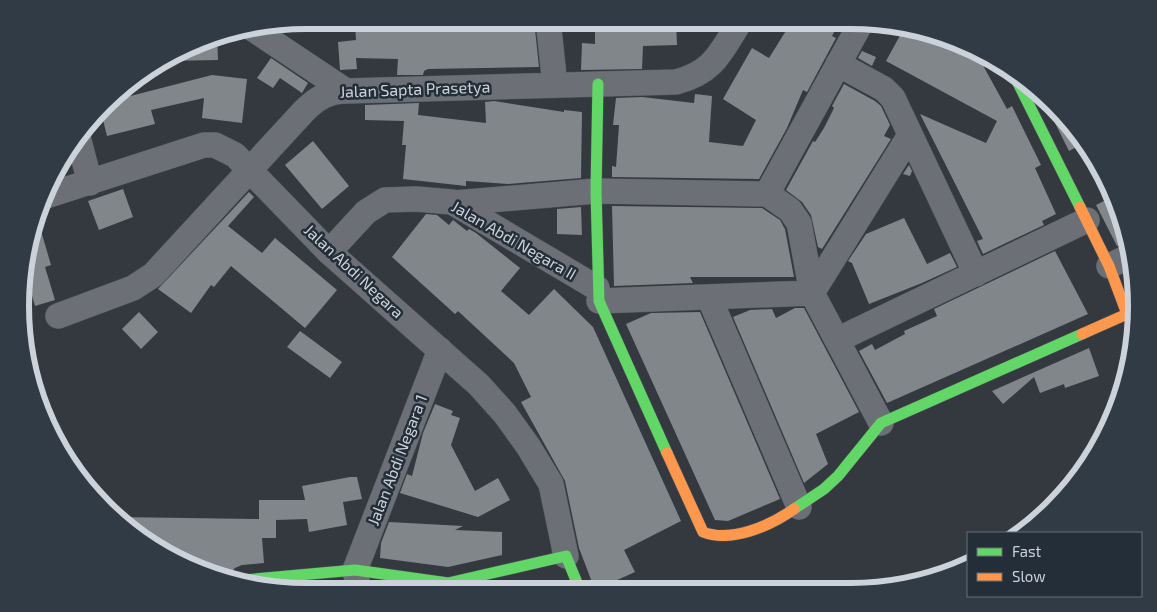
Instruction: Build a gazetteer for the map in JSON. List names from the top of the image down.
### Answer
{
  "streets": {
    "street": [
      "Jalan Sapta Prasetya",
      "Jalan Abdi Negara II",
      "Jalan Abdi Negara",
      "Jalan Abdi Negara 1"
    ]
  },
  "crossings": [
    ["Jalan Sapta Prasetya", "Jalan Abdi Negara"],
    ["Jalan Abdi Negara II", "Jalan Abdi Negara"],
    ["Jalan Abdi Negara", "Jalan Abdi Negara 1"]
  ],
  "legend": ["Fast", "Slow"]
}
